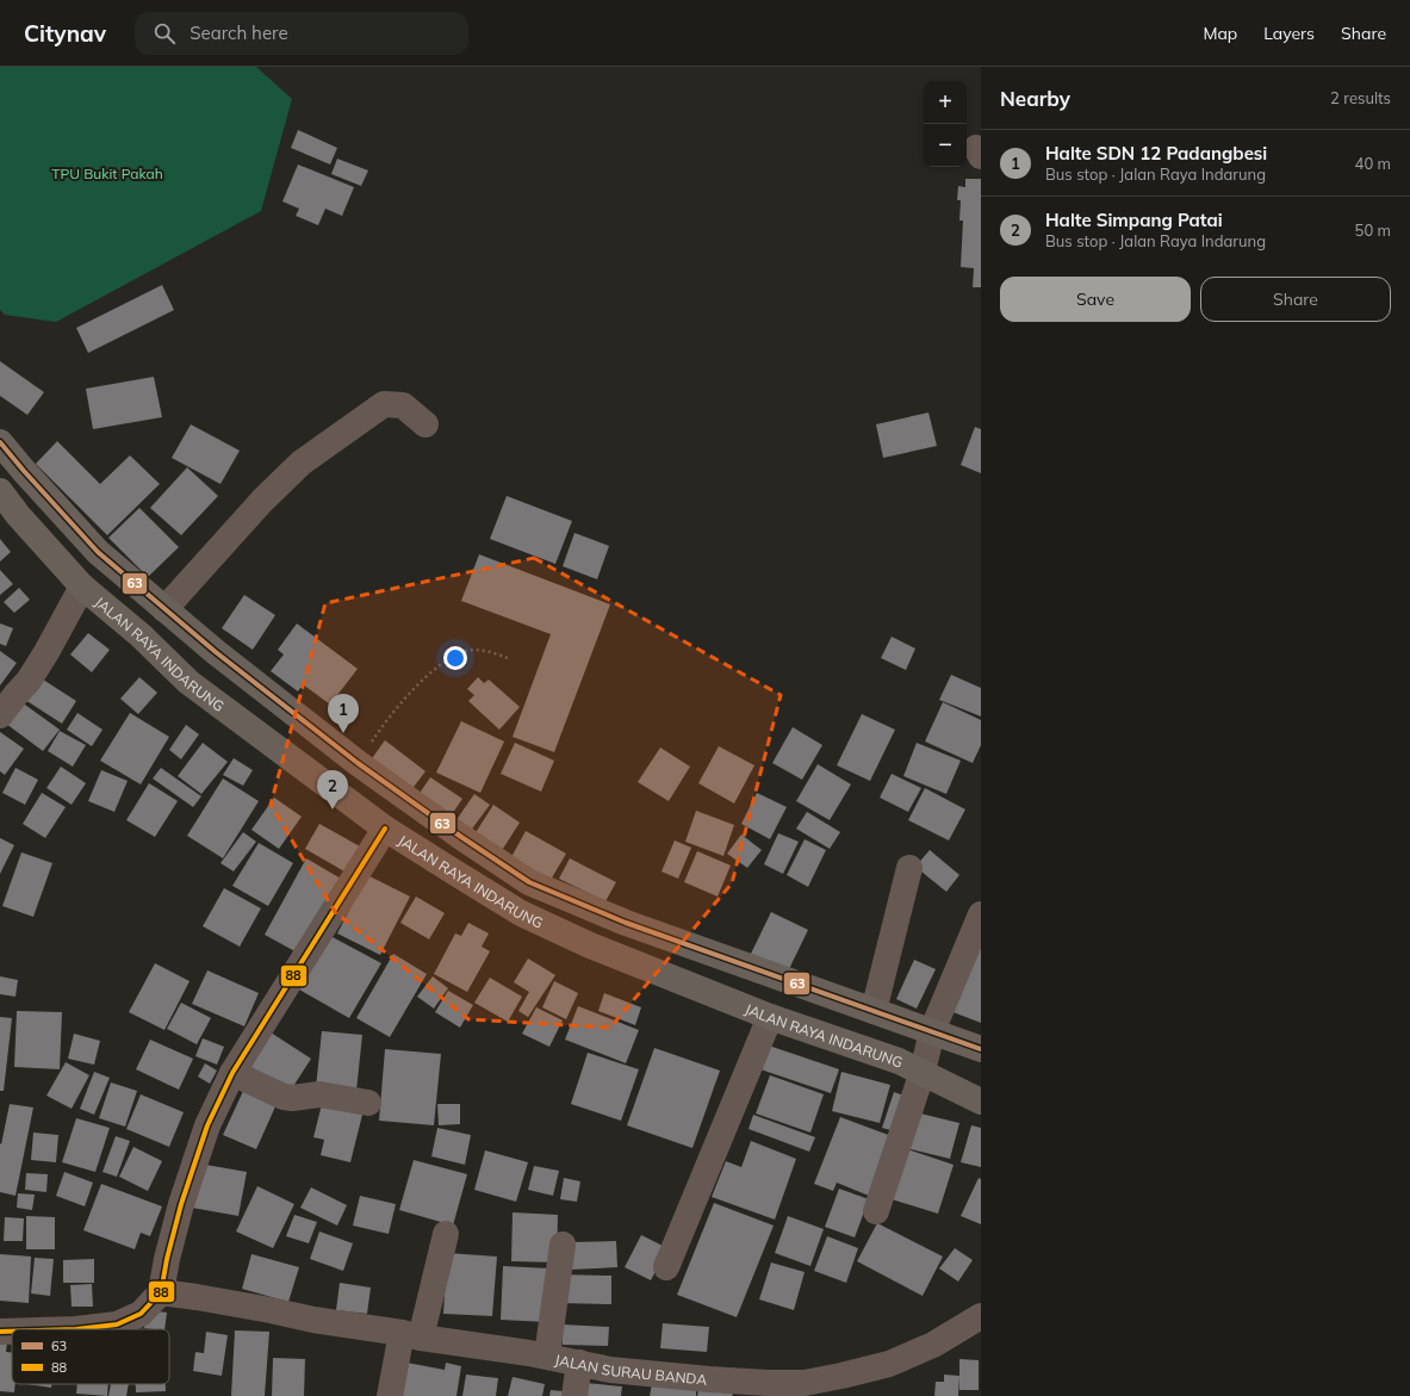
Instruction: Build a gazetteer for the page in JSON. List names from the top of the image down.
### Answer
{
  "streets": {
    "highway": ["JALAN RAYA INDARUNG"],
    "street": ["JALAN SURAU BANDA"]
  },
  "parks": ["TPU Bukit Pakah"],
  "lines": ["transit line 63", "transit line 88"],
  "legend": ["63", "88"],
  "page": {
    "header": "Citynav",
    "search": "Search here",
    "nav": ["Map", "Layers", "Share"],
    "heading": ["Nearby", "2 results"],
    "map_buttons": ["+", "−"],
    "list": [
      {
        "mark": "1",
        "name": "Halte SDN 12 Padangbesi",
        "note": "Bus stop · Jalan Raya Indarung",
        "value": "40 m"
      },
      {
        "mark": "2",
        "name": "Halte Simpang Patai",
        "note": "Bus stop · Jalan Raya Indarung",
        "value": "50 m"
      }
    ],
    "buttons": ["Save", "Share"],
    "pins": ["1", "2"]
  }
}
